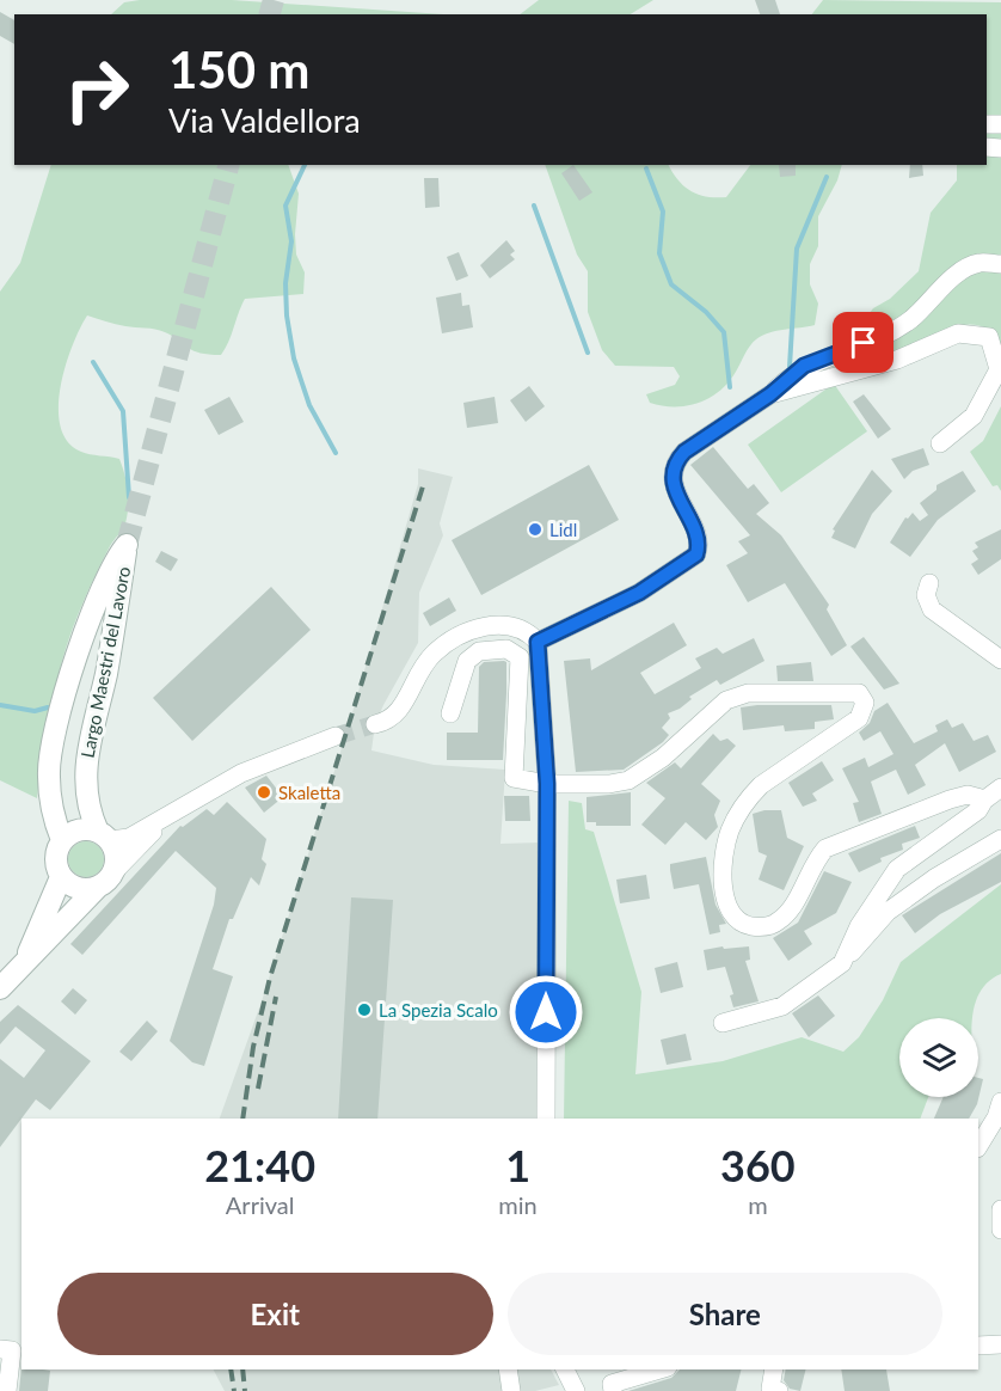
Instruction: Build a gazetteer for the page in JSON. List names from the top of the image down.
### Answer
{
  "streets": {
    "street": ["Largo Maestri del Lavoro"]
  },
  "places": ["Lidl", "Skaletta", "La Spezia Scalo"],
  "page": {
    "turn": ["150 m", "Via Valdellora"],
    "eta": [
      "21:40",
      "Arrival",
      "1",
      "min",
      "360",
      "m"
    ],
    "buttons": ["Exit", "Share"]
  }
}
